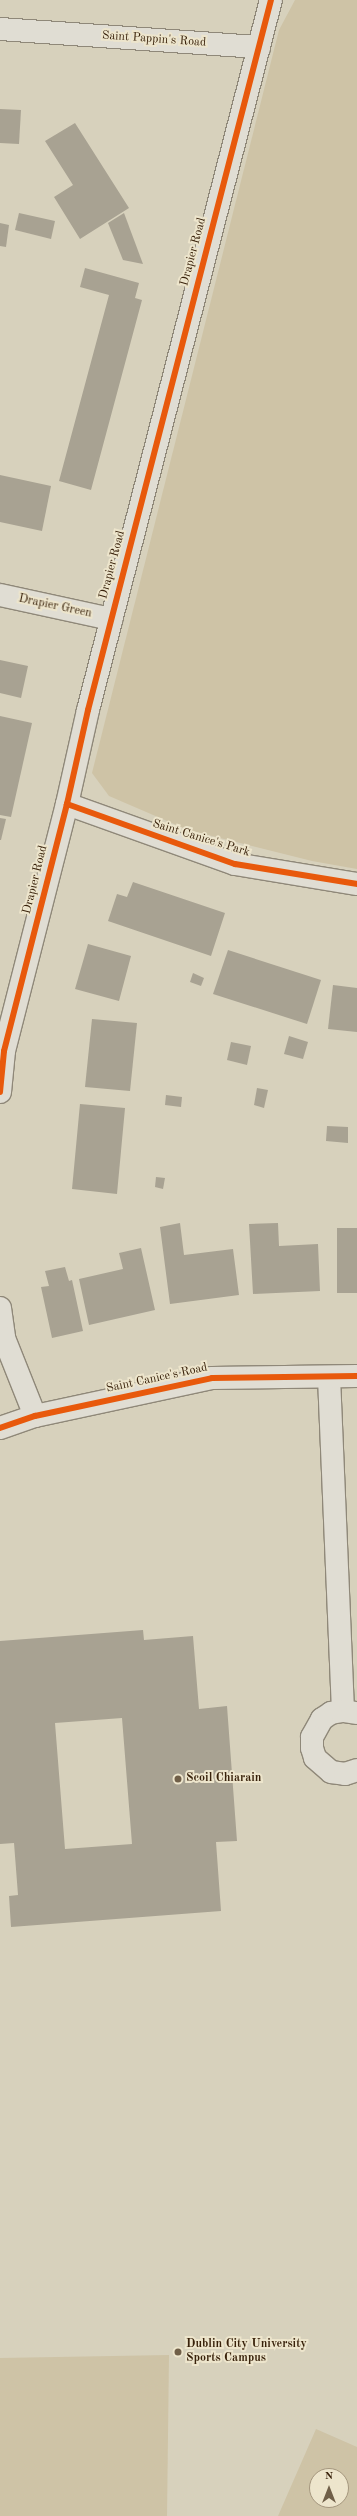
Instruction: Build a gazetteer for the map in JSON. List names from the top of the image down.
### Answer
{
  "streets": {
    "street": [
      "Saint Pappin's Road",
      "Drapier Road",
      "Drapier Green",
      "Saint Canice's Park",
      "Saint Canice's Road"
    ]
  },
  "crossings": [
    ["Saint Pappin's Road", "Drapier Road"],
    ["Drapier Road", "Drapier Green"],
    ["Drapier Road", "Saint Canice's Park"]
  ],
  "places": ["Scoil Chiarain", "Dublin City University Sports Campus"],
  "north": "top"
}
